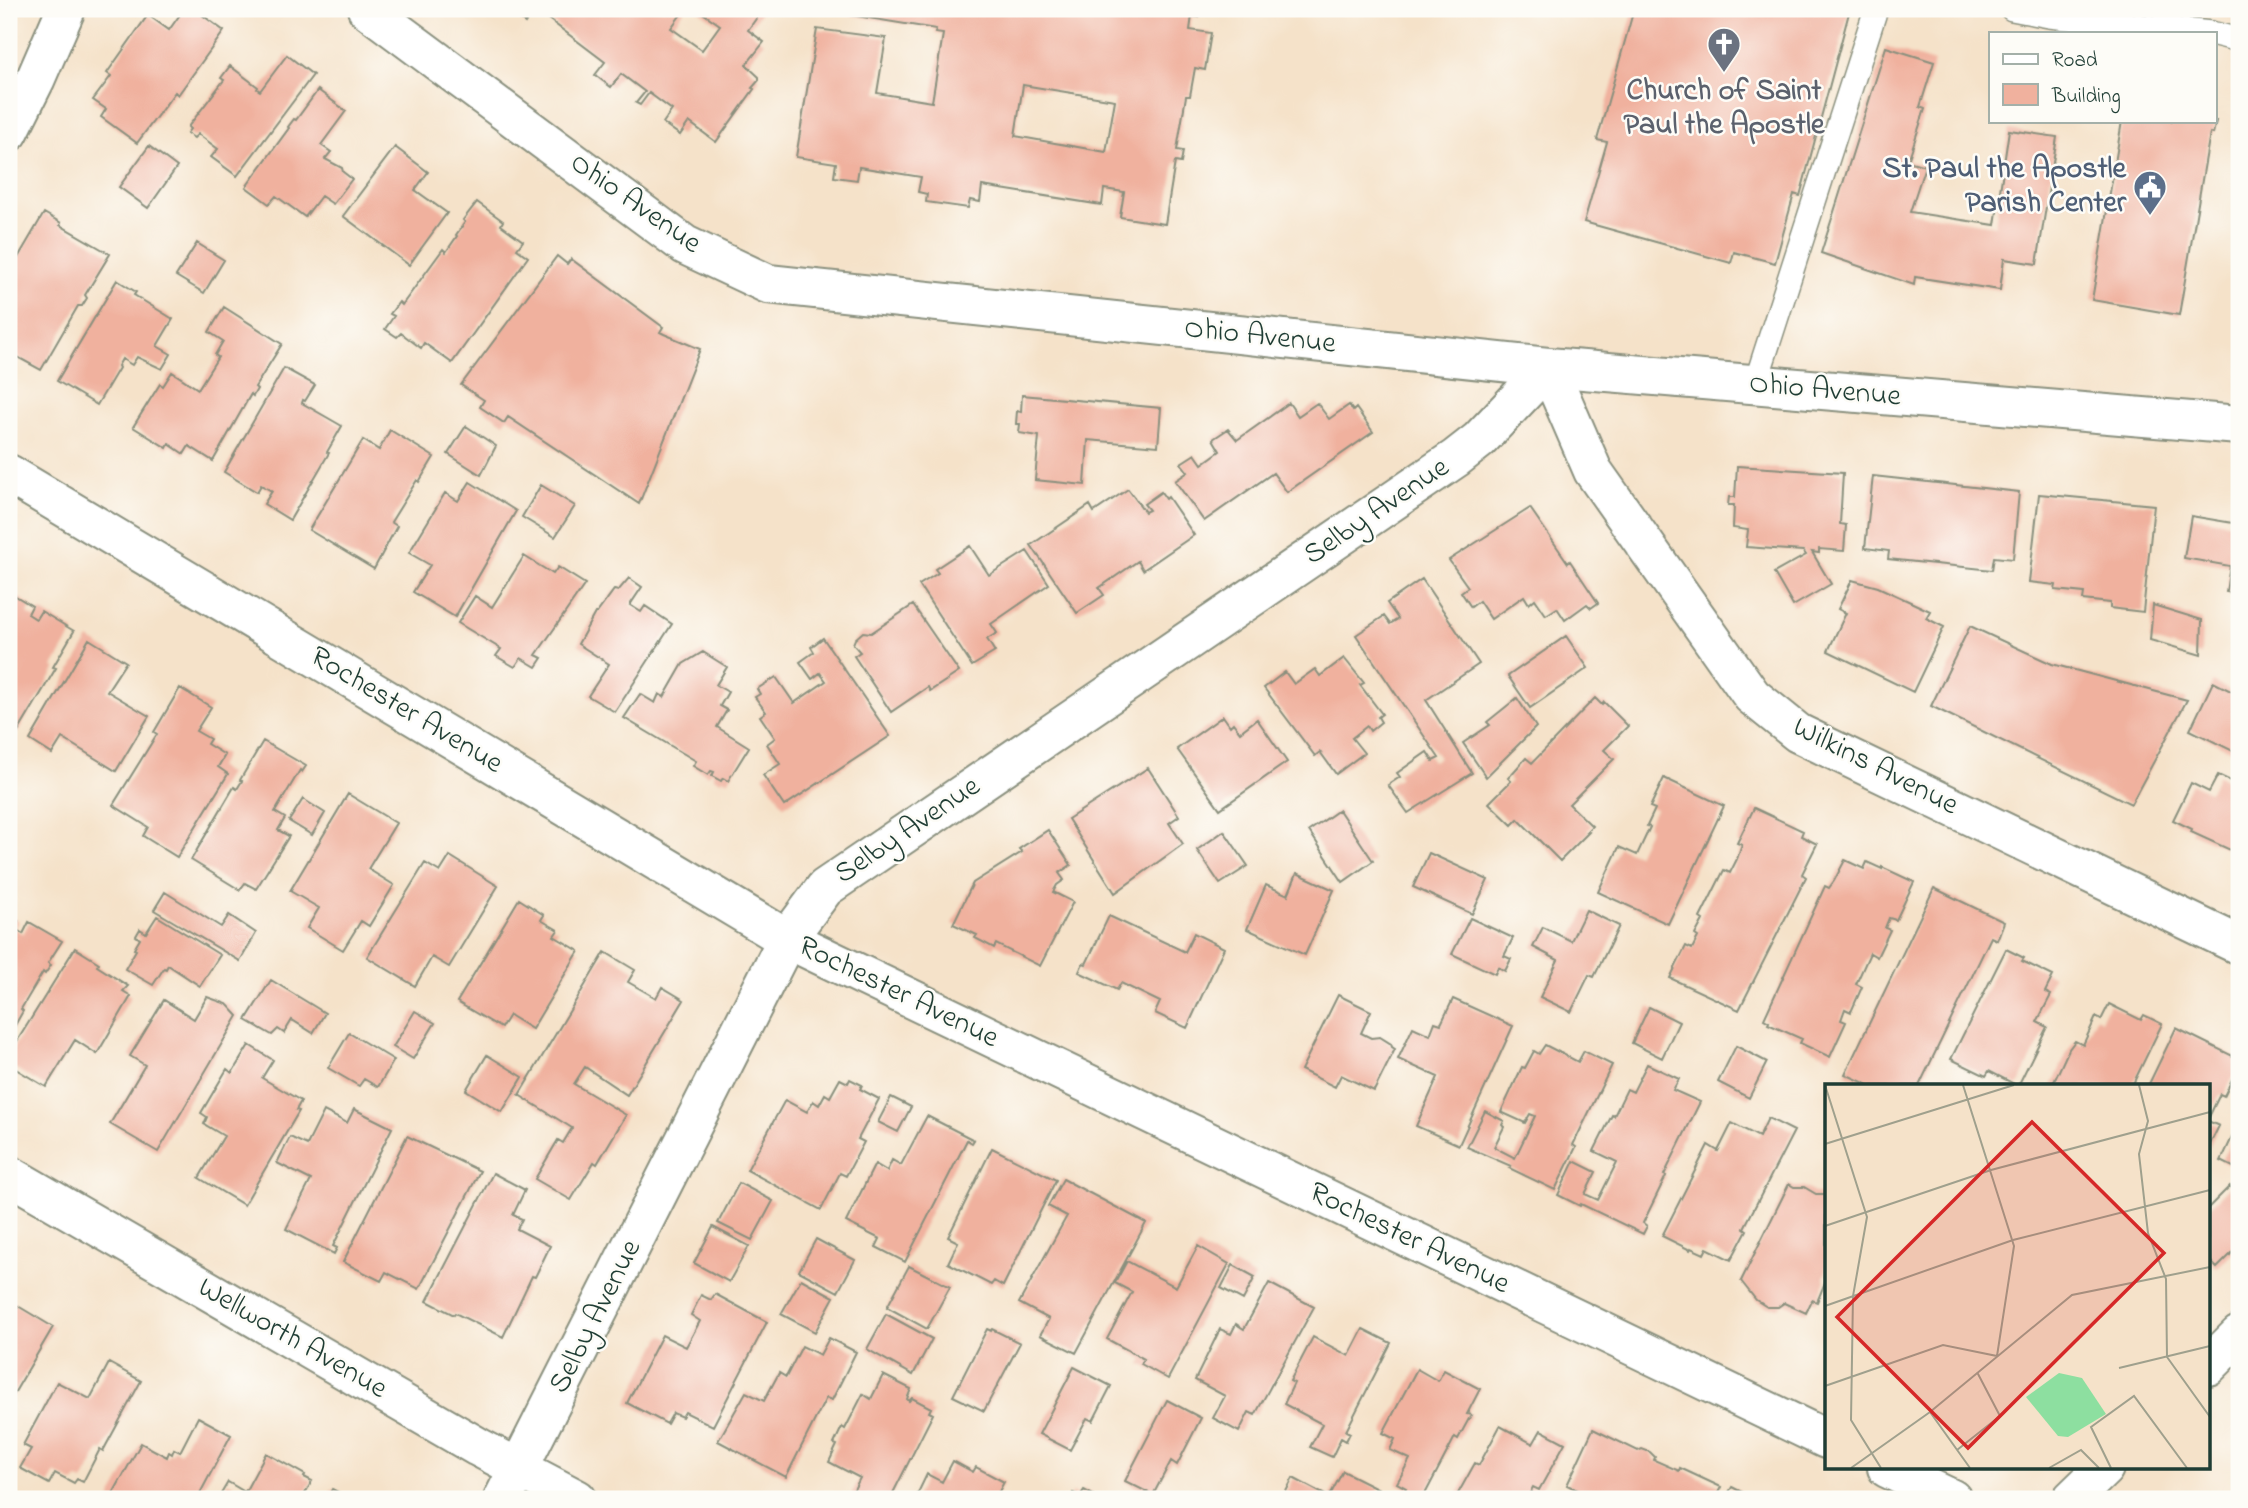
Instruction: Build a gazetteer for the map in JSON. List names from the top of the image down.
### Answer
{
  "streets": {
    "street": [
      "Ohio Avenue",
      "Selby Avenue",
      "Rochester Avenue",
      "Wilkins Avenue",
      "Wellworth Avenue"
    ]
  },
  "crossings": [
    ["Ohio Avenue", "Selby Avenue"],
    ["Ohio Avenue", "Wilkins Avenue"],
    ["Selby Avenue", "Rochester Avenue"],
    ["Selby Avenue", "Wilkins Avenue"],
    ["Selby Avenue", "Wellworth Avenue"]
  ],
  "places": {
    "church": ["Church of Saint Paul the Apostle"],
    "public building": ["St. Paul the Apostle Parish Center"]
  },
  "legend": ["Road", "Building"]
}
